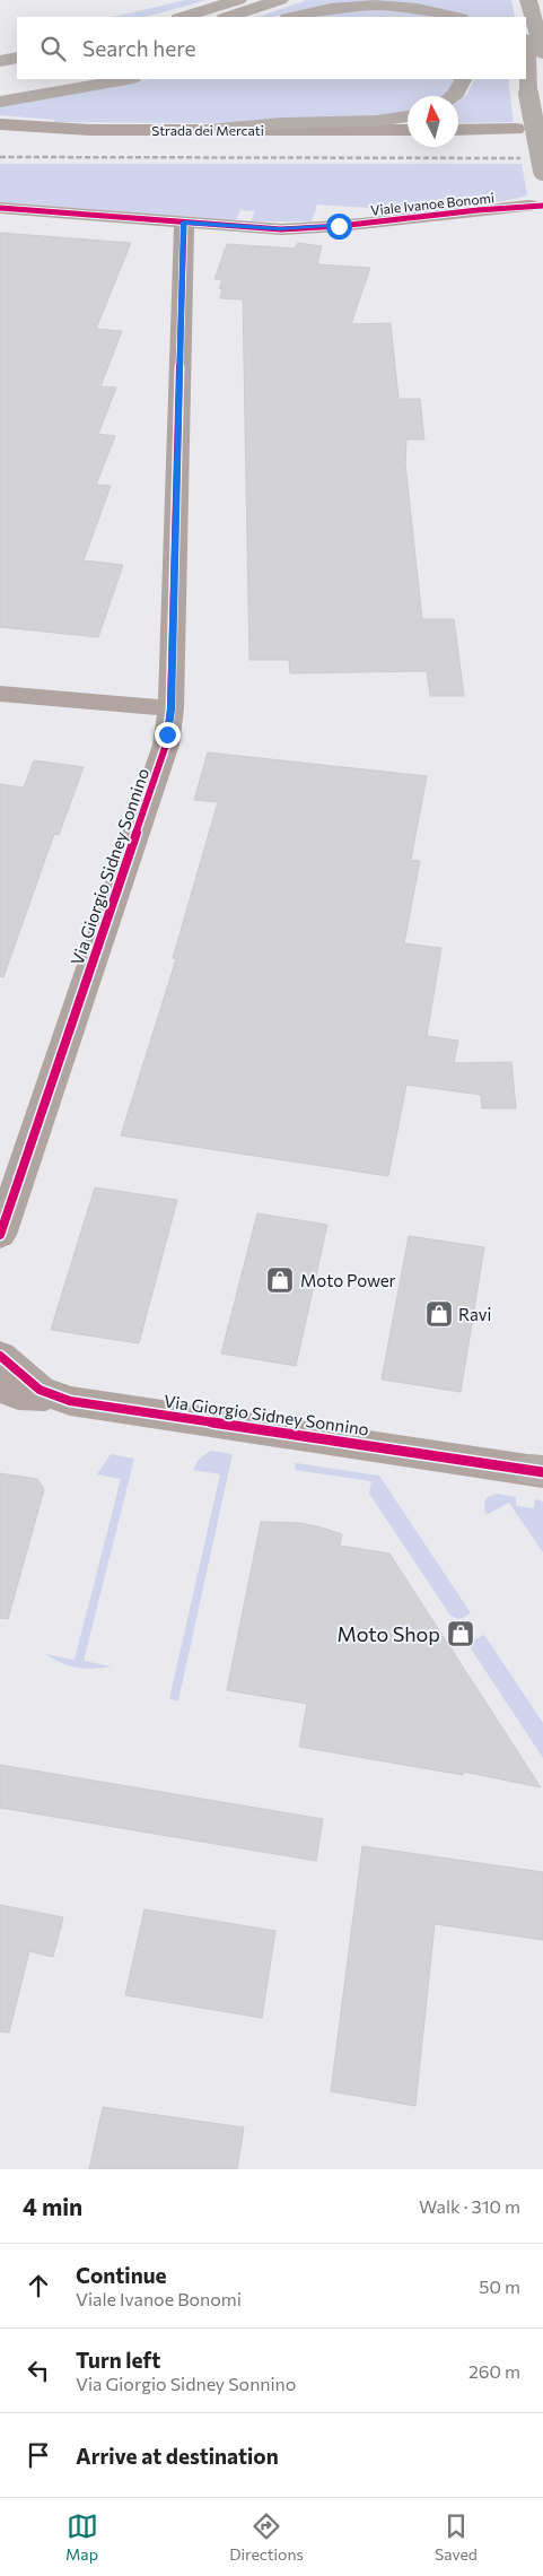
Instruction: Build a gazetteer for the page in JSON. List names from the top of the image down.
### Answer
{
  "streets": {
    "street": ["Strada dei Mercati", "Viale Ivanoe Bonomi", "Via Giorgio Sidney Sonnino"]
  },
  "crossings": [
    ["Viale Ivanoe Bonomi", "Via Giorgio Sidney Sonnino"]
  ],
  "places": {
    "shop": ["Moto Power", "Ravi", "Moto Shop"]
  },
  "north": "top",
  "page": {
    "search": "Search here",
    "heading": ["4 min", "Walk · 310 m"],
    "list": [
      ["Continue", "Viale Ivanoe Bonomi", "50 m"],
      ["Turn left", "Via Giorgio Sidney Sonnino", "260 m"],
      "Arrive at destination"
    ],
    "nav": ["Map", "Directions", "Saved"]
  }
}
